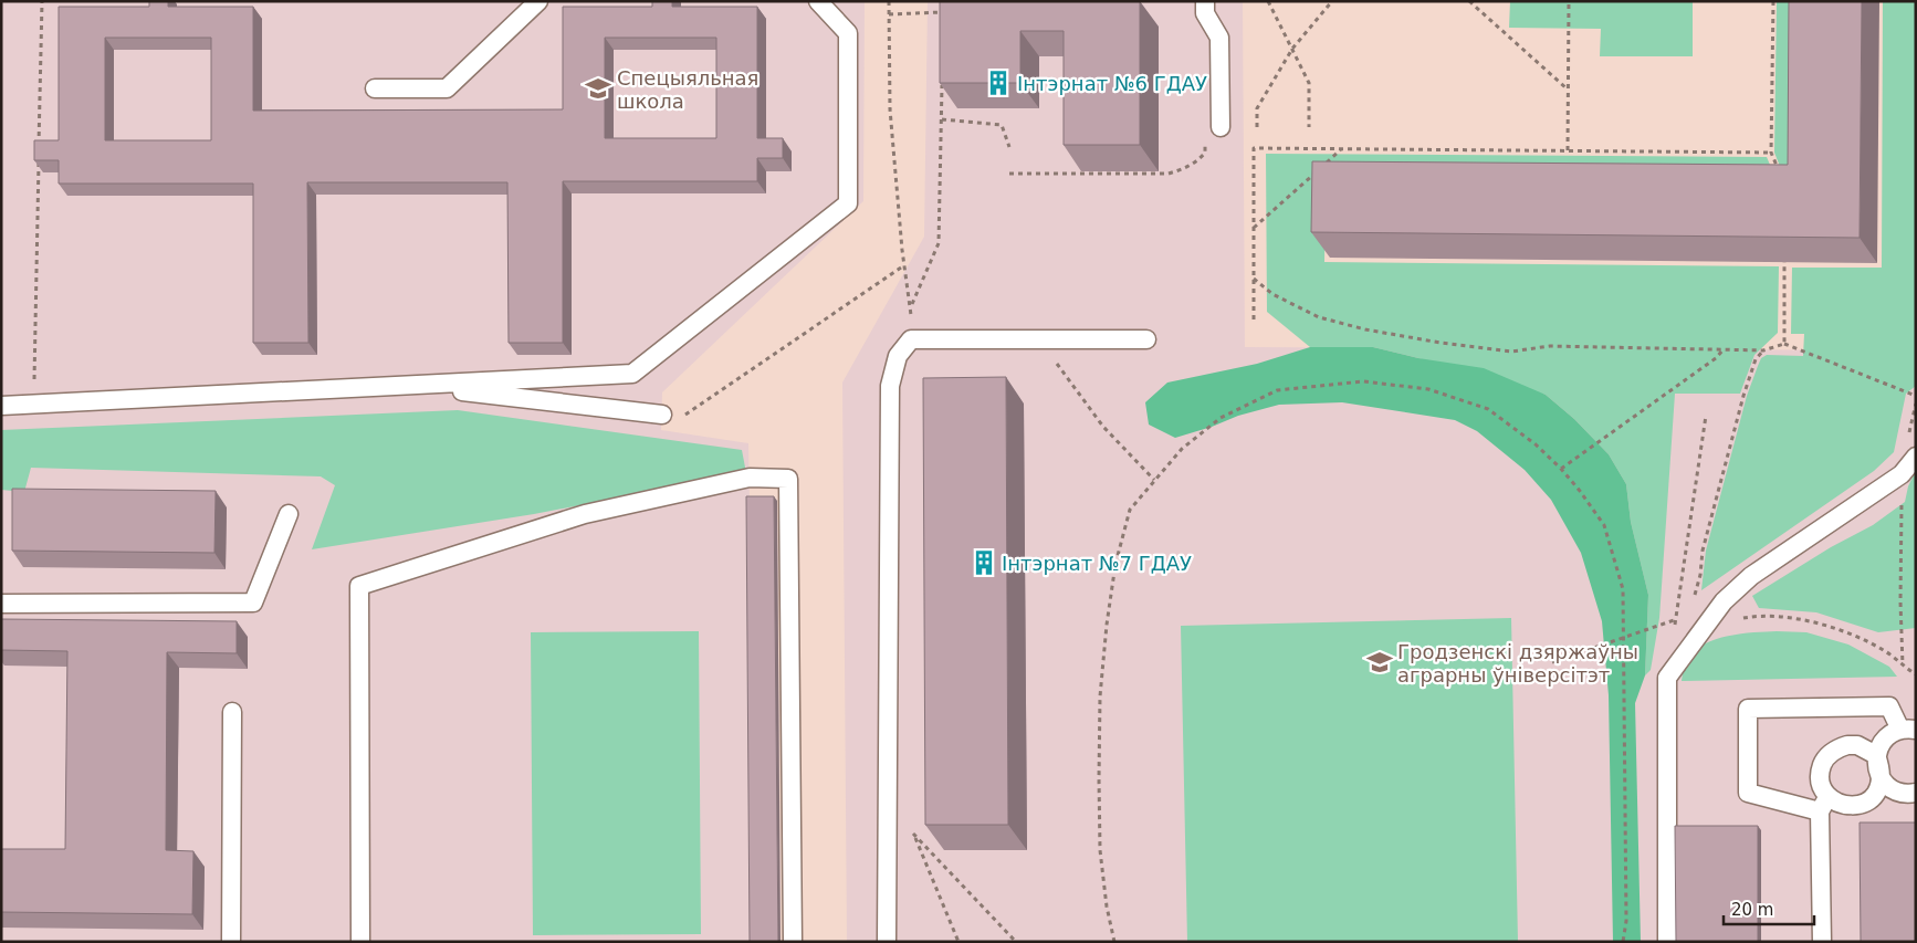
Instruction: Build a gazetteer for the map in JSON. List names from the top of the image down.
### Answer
{
  "places": {
    "building": ["Інтэрнат №6 ГДАУ", "Інтэрнат №7 ГДАУ"],
    "school or university": ["Спецыяльная школа", "Гродзенскі дзяржаўны аграрны ўніверсітэт"]
  },
  "scale_bar": "20 m"
}
